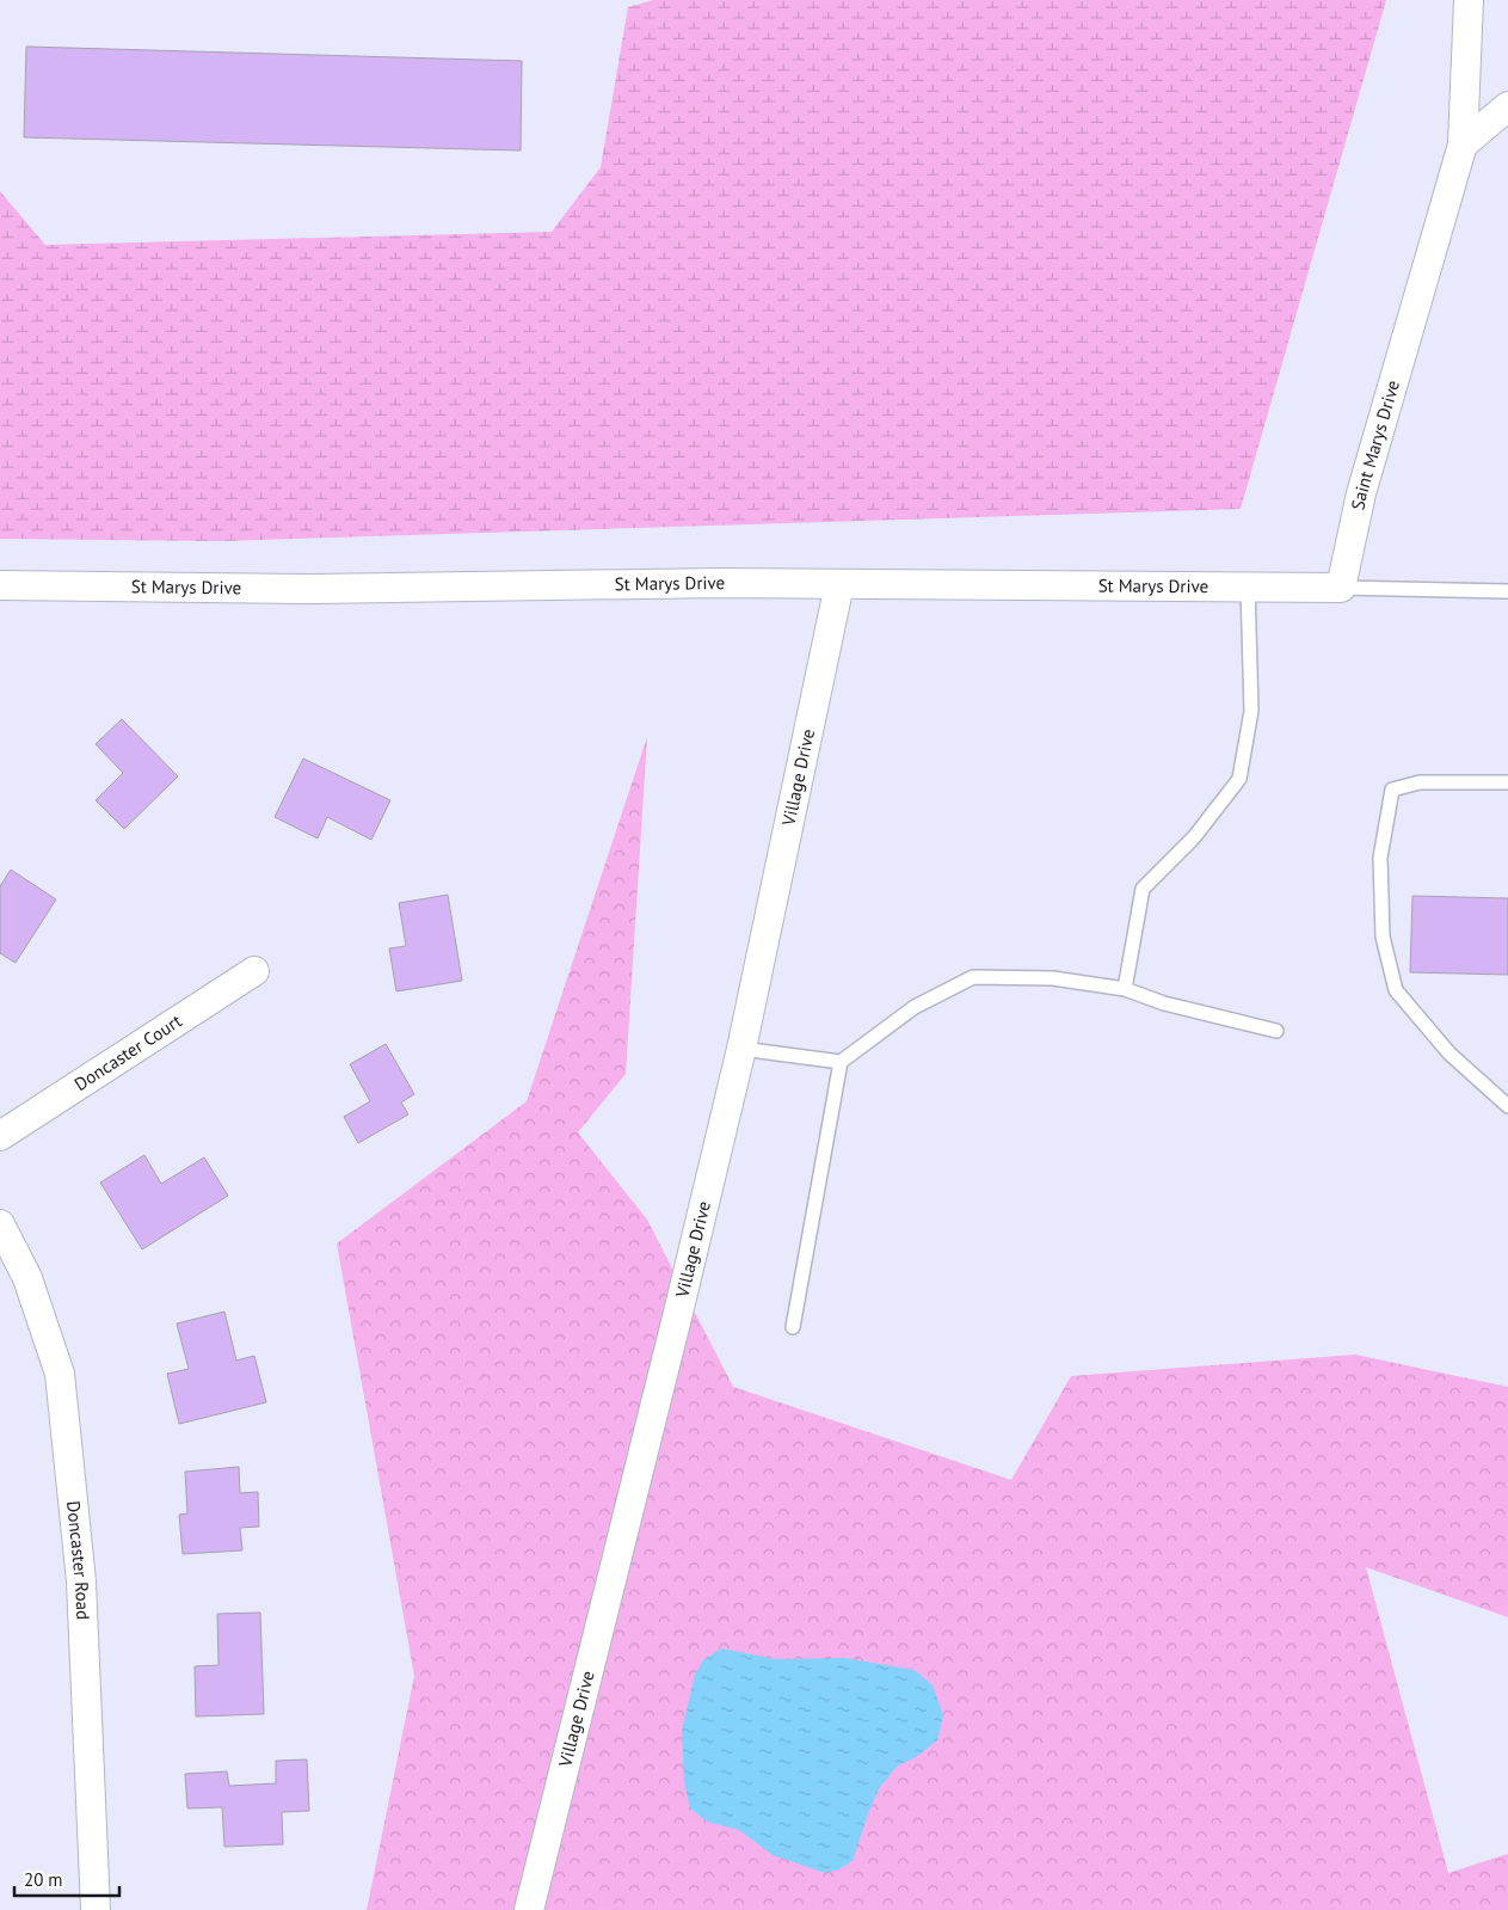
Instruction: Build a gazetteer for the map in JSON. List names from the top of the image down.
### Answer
{
  "streets": {
    "street": [
      "Saint Marys Drive",
      "St Marys Drive",
      "Village Drive",
      "Doncaster Court",
      "Doncaster Road"
    ]
  },
  "crossings": [
    ["Saint Marys Drive", "St Marys Drive"],
    ["St Marys Drive", "Village Drive"]
  ],
  "scale_bar": "20 m"
}
